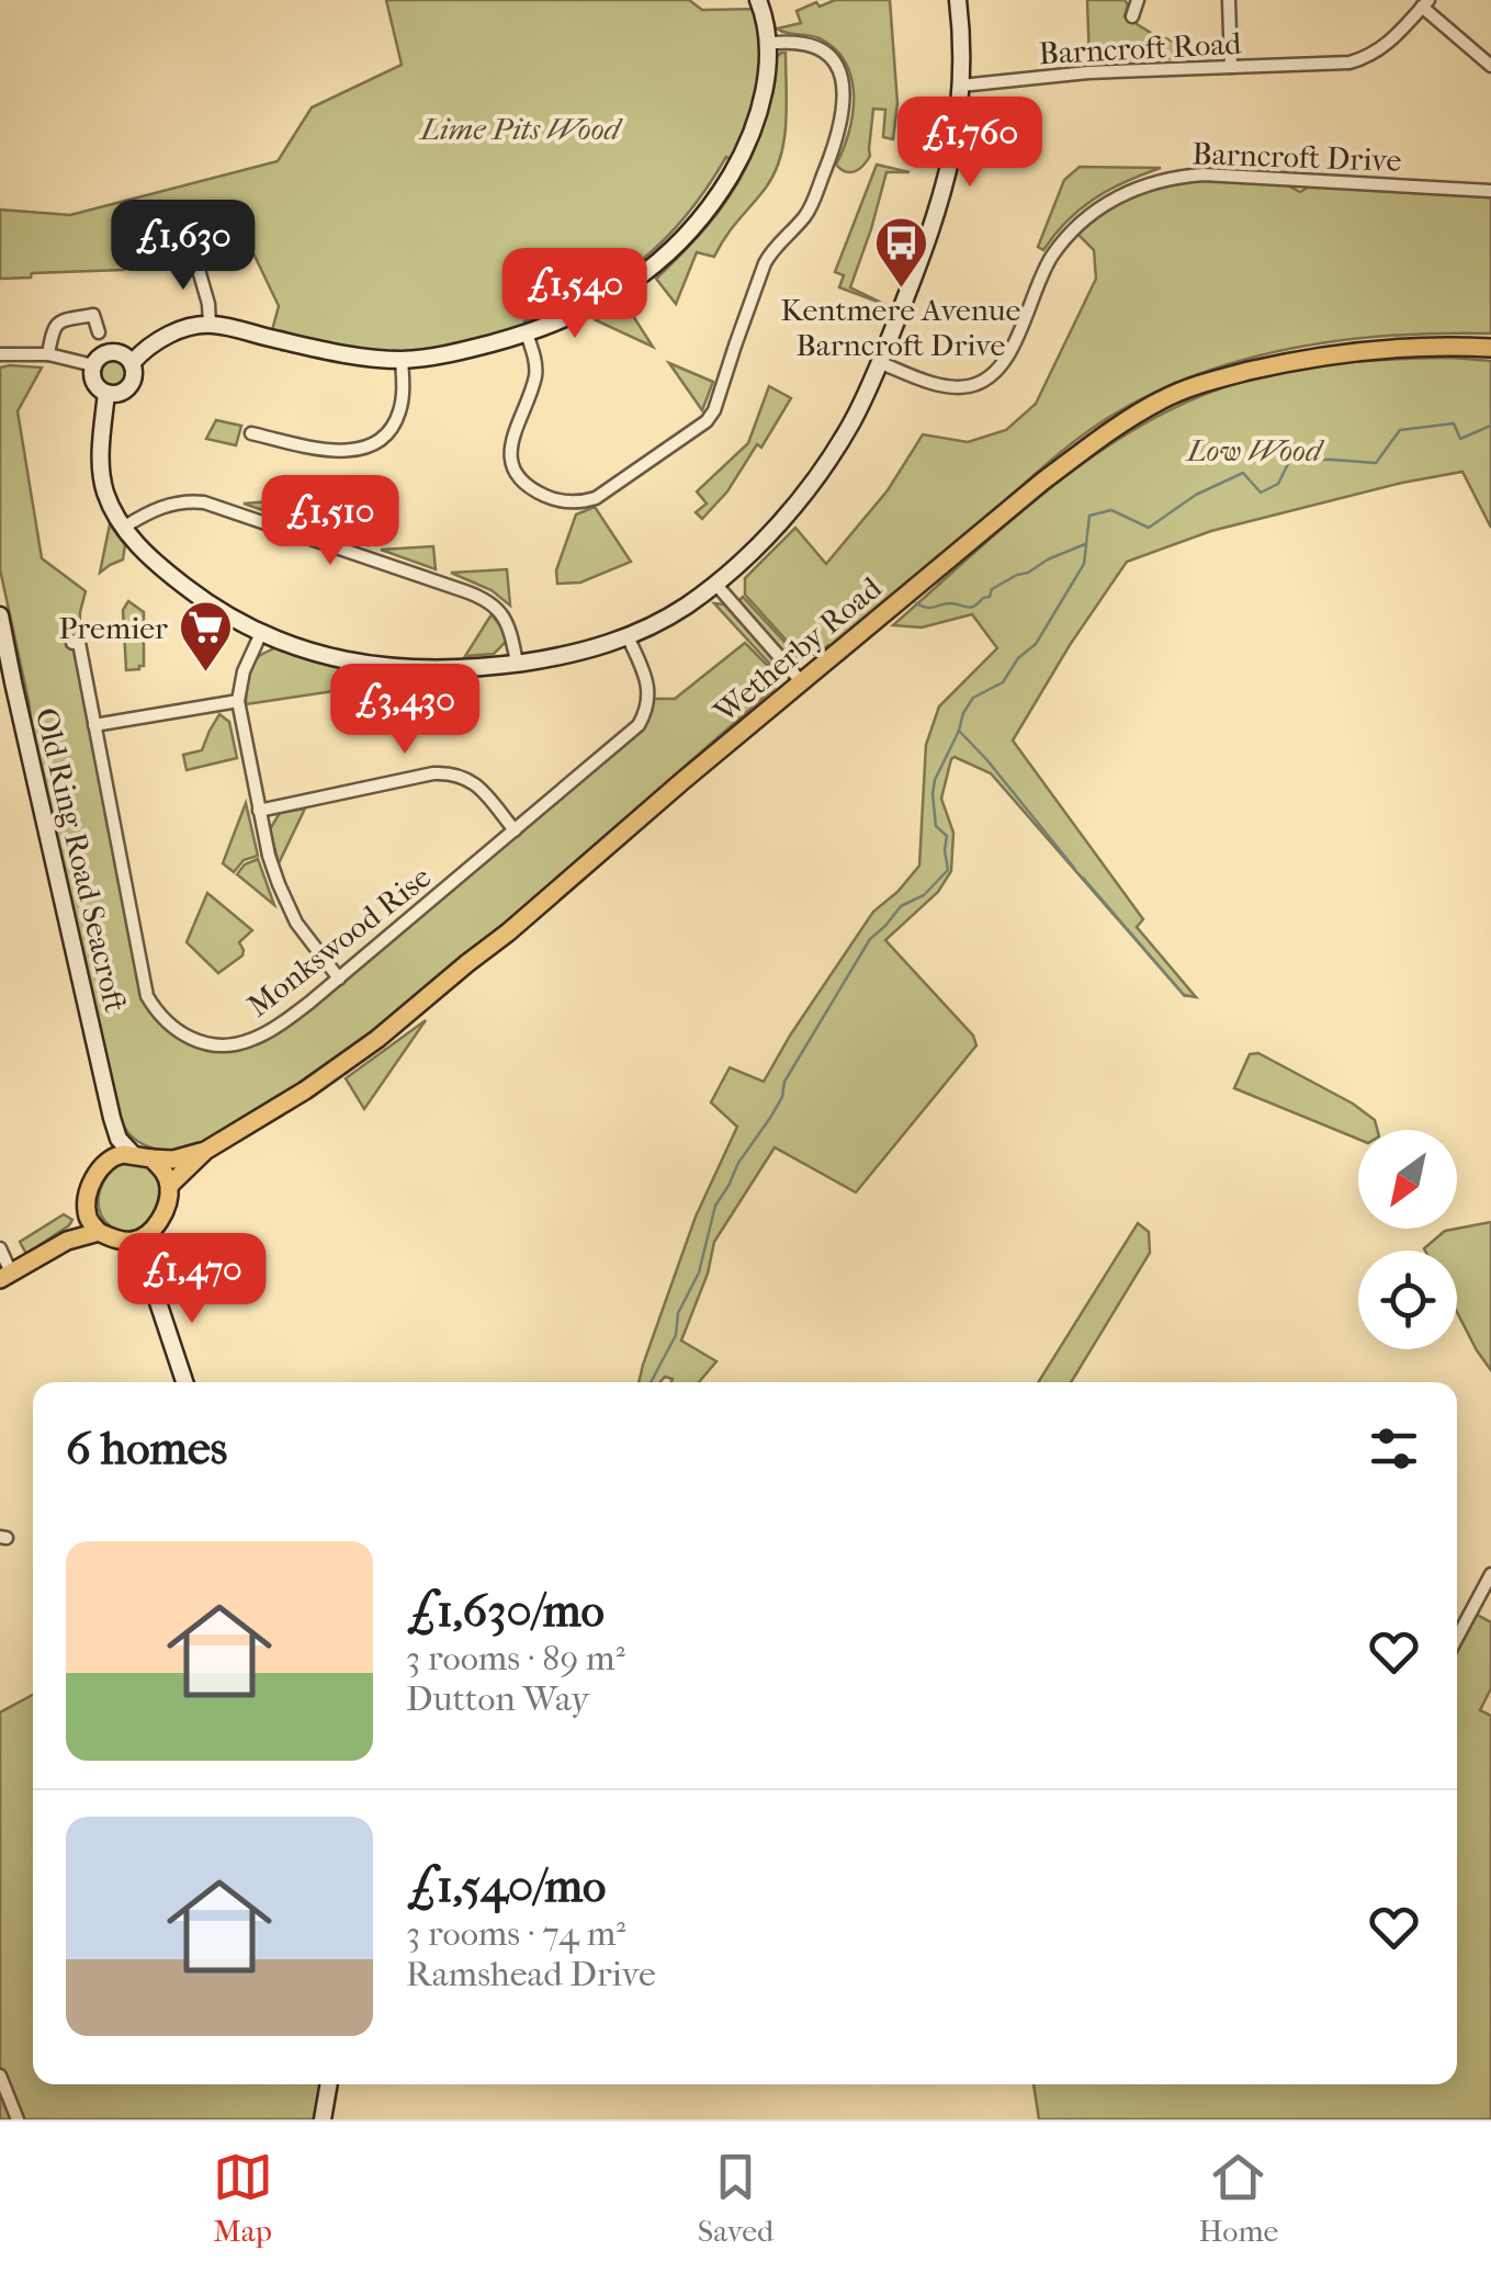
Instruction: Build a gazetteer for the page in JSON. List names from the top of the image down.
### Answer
{
  "streets": {
    "main road": ["Wetherby Road"],
    "street": [
      "Barncroft Road",
      "Barncroft Drive",
      "Old Ring Road Seacroft",
      "Monkswood Rise"
    ]
  },
  "parks": ["Lime Pits Wood", "Low Wood"],
  "places": {
    "bus stop": ["Kentmere Avenue Barncroft Drive"],
    "supermarket": ["Premier"]
  },
  "north": "bottom left",
  "page": {
    "price": [
      "£1,760",
      "£1,630",
      "£1,540",
      "£1,510",
      "£3,430",
      "£1,470"
    ],
    "heading": "6 homes",
    "list": [
      {
        "name": "£1,630/mo",
        "note": "3 rooms · 89 m² · Dutton Way"
      },
      {
        "name": "£1,540/mo",
        "note": "3 rooms · 74 m² · Ramshead Drive"
      }
    ],
    "tabs": ["Map", "Saved", "Home"]
  }
}
